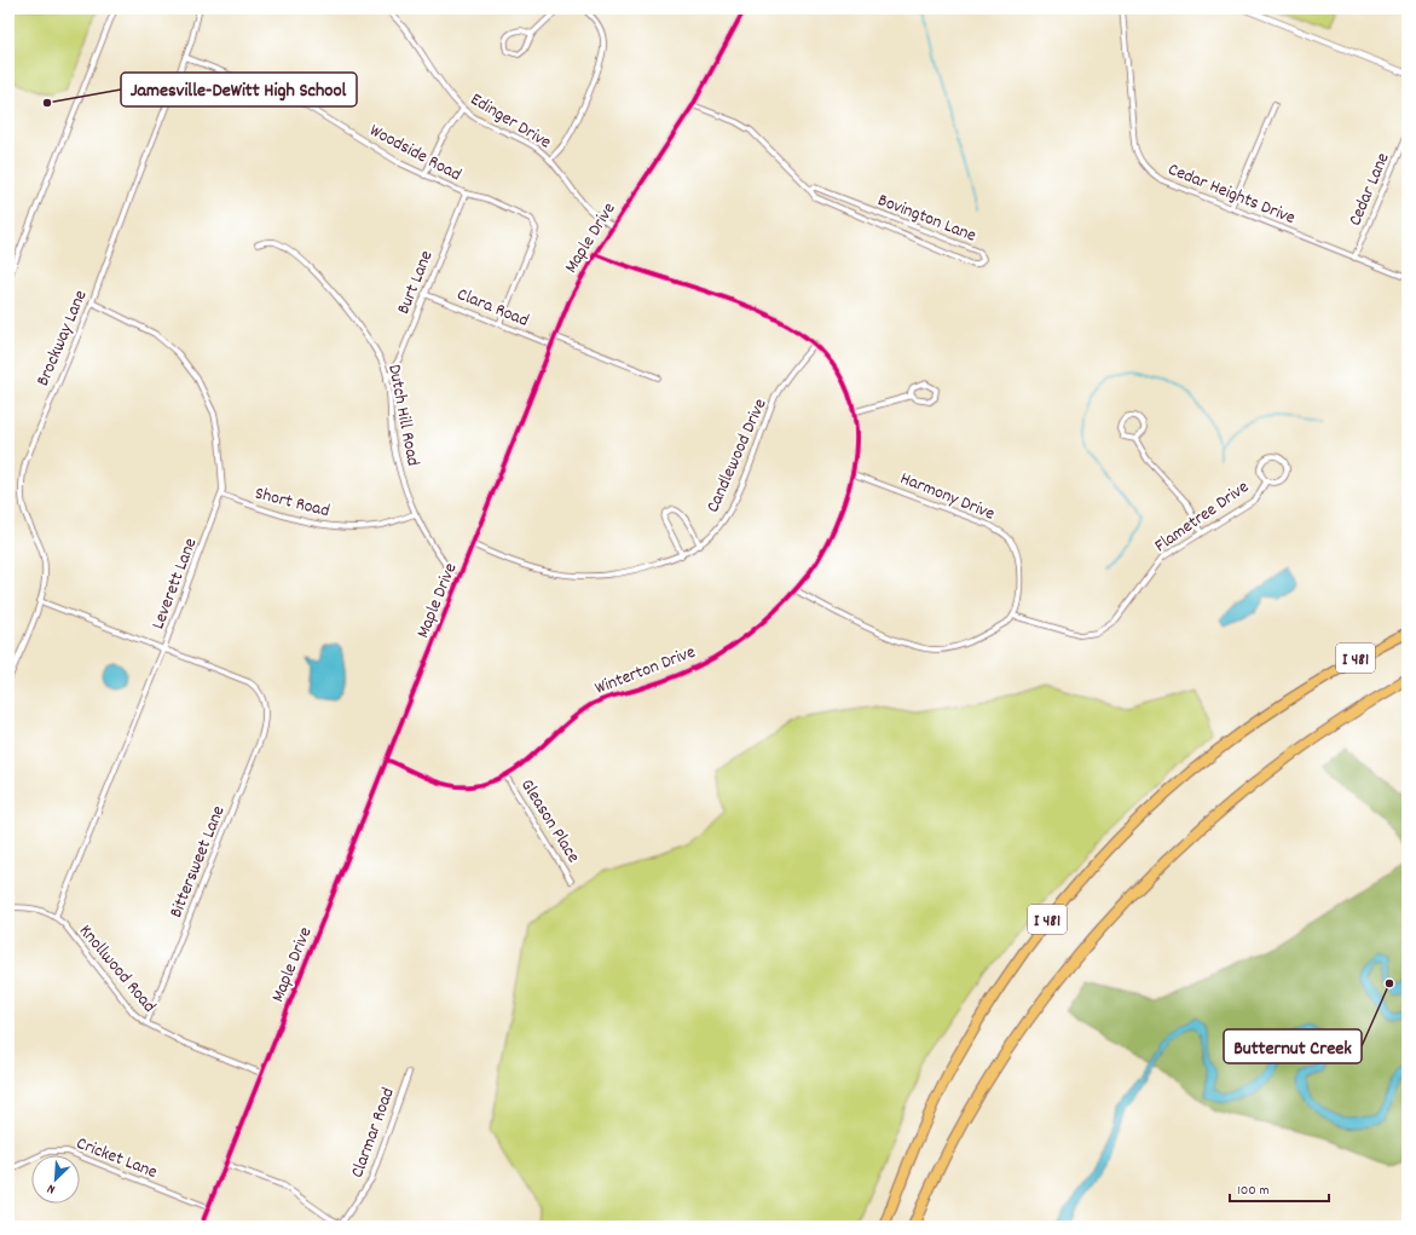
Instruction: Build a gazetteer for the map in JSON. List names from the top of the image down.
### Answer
{
  "streets": {
    "highway": ["I 481"],
    "street": [
      "Edinger Drive",
      "Woodside Road",
      "Cedar Lane",
      "Cedar Heights Drive",
      "Bovington Lane",
      "Maple Drive",
      "Burt Lane",
      "Clara Road",
      "Brockway Lane",
      "Dutch Hill Road",
      "Candlewood Drive",
      "Harmony Drive",
      "Short Road",
      "Flametree Drive",
      "Leverett Lane",
      "Winterton Drive",
      "Gleason Place",
      "Bittersweet Lane",
      "Knollwood Road",
      "Clarmar Road",
      "Cricket Lane"
    ]
  },
  "crossings": [
    ["Edinger Drive", "Maple Drive"],
    ["Woodside Road", "Burt Lane"],
    ["Woodside Road", "Clara Road"],
    ["Woodside Road", "Brockway Lane"],
    ["Cedar Lane", "Cedar Heights Drive"],
    ["Bovington Lane", "Maple Drive"],
    ["Maple Drive", "Clara Road"],
    ["Maple Drive", "Dutch Hill Road"],
    ["Maple Drive", "Candlewood Drive"],
    ["Maple Drive", "Winterton Drive"],
    ["Maple Drive", "Knollwood Road"],
    ["Maple Drive", "Cricket Lane"],
    ["Burt Lane", "Clara Road"],
    ["Burt Lane", "Dutch Hill Road"],
    ["Brockway Lane", "Leverett Lane"],
    ["Dutch Hill Road", "Short Road"],
    ["Candlewood Drive", "Winterton Drive"],
    ["Harmony Drive", "Flametree Drive"],
    ["Harmony Drive", "Winterton Drive"],
    ["Short Road", "Leverett Lane"],
    ["Leverett Lane", "Bittersweet Lane"],
    ["Leverett Lane", "Knollwood Road"],
    ["Winterton Drive", "Gleason Place"],
    ["Bittersweet Lane", "Knollwood Road"]
  ],
  "places": ["Jamesville-DeWitt High School", "Butternut Creek"],
  "scale_bar": "100 m",
  "north": "bottom left"
}
